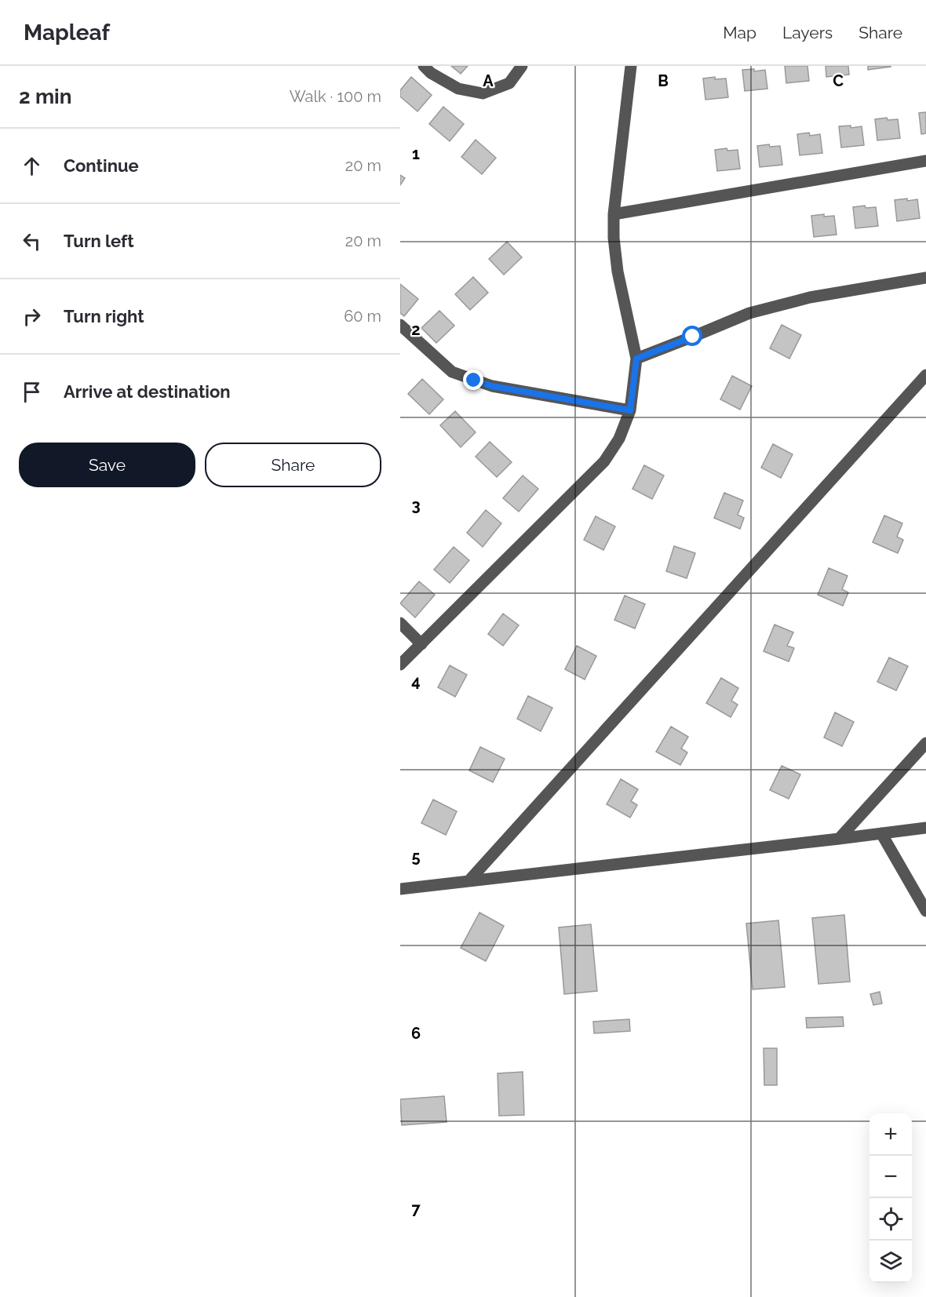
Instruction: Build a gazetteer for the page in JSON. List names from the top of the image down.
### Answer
{
  "page": {
    "header": "Mapleaf",
    "nav": ["Map", "Layers", "Share"],
    "heading": ["2 min", "Walk · 100 m"],
    "list": [
      ["Continue", "20 m"],
      ["Turn left", "20 m"],
      ["Turn right", "60 m"],
      "Arrive at destination"
    ],
    "buttons": ["Save", "Share"],
    "map_buttons": ["+", "−"]
  },
  "grid": {
    "columns": ["A", "B", "C"],
    "rows": [
      "1",
      "2",
      "3",
      "4",
      "5",
      "6",
      "7"
    ]
  }
}
